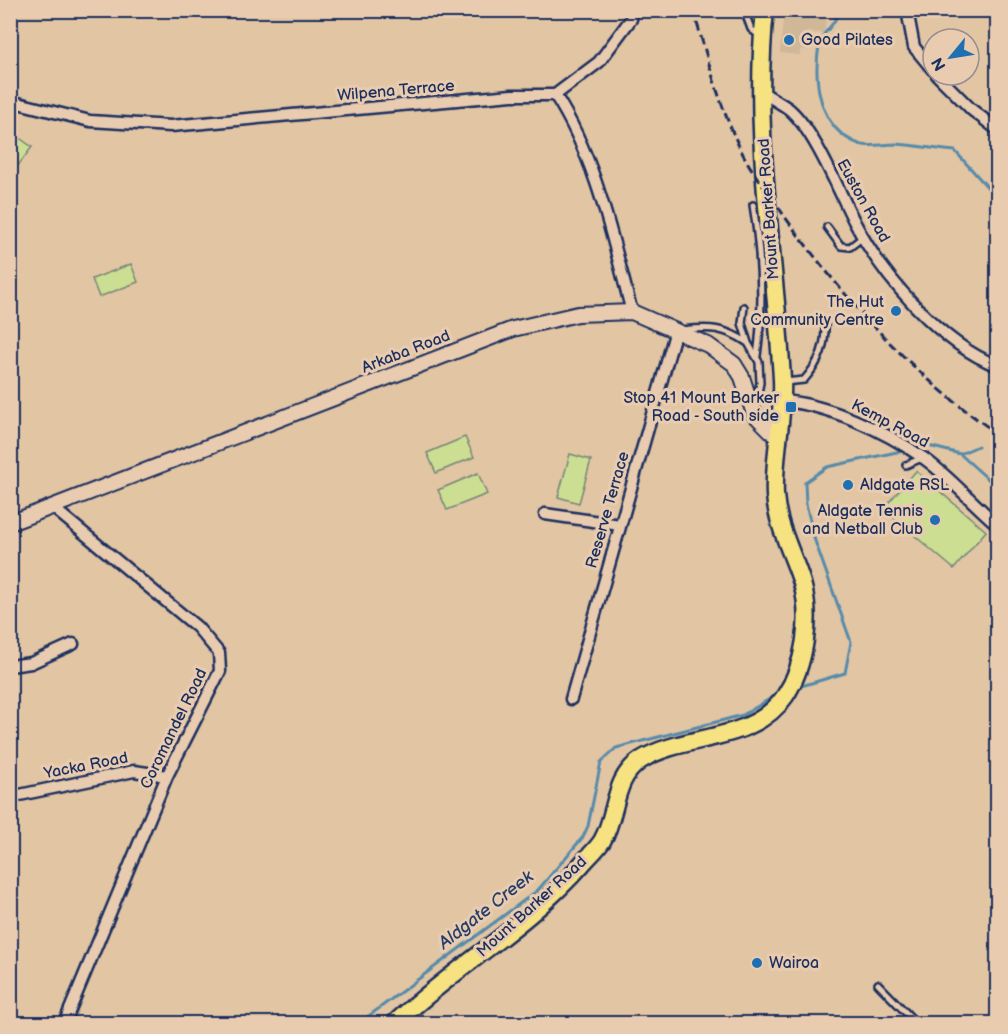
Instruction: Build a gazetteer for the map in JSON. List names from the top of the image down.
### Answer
{
  "streets": {
    "main road": ["Mount Barker Road"],
    "street": [
      "Wilpena Terrace",
      "Euston Road",
      "Arkaba Road",
      "Kemp Road",
      "Reserve Terrace",
      "Coromandel Road",
      "Yacka Road"
    ]
  },
  "crossings": [
    ["Euston Road", "Mount Barker Road"],
    ["Mount Barker Road", "Arkaba Road"],
    ["Mount Barker Road", "Kemp Road"],
    ["Arkaba Road", "Reserve Terrace"],
    ["Arkaba Road", "Coromandel Road"],
    ["Coromandel Road", "Yacka Road"]
  ],
  "water": ["Aldgate Creek"],
  "places": {
    "other": [
      "Good Pilates",
      "The Hut Community Centre",
      "Aldgate RSL",
      "Aldgate Tennis and Netball Club",
      "Wairoa"
    ],
    "transit": ["Stop 41 Mount Barker Road - South side"]
  },
  "north": "bottom left"
}
